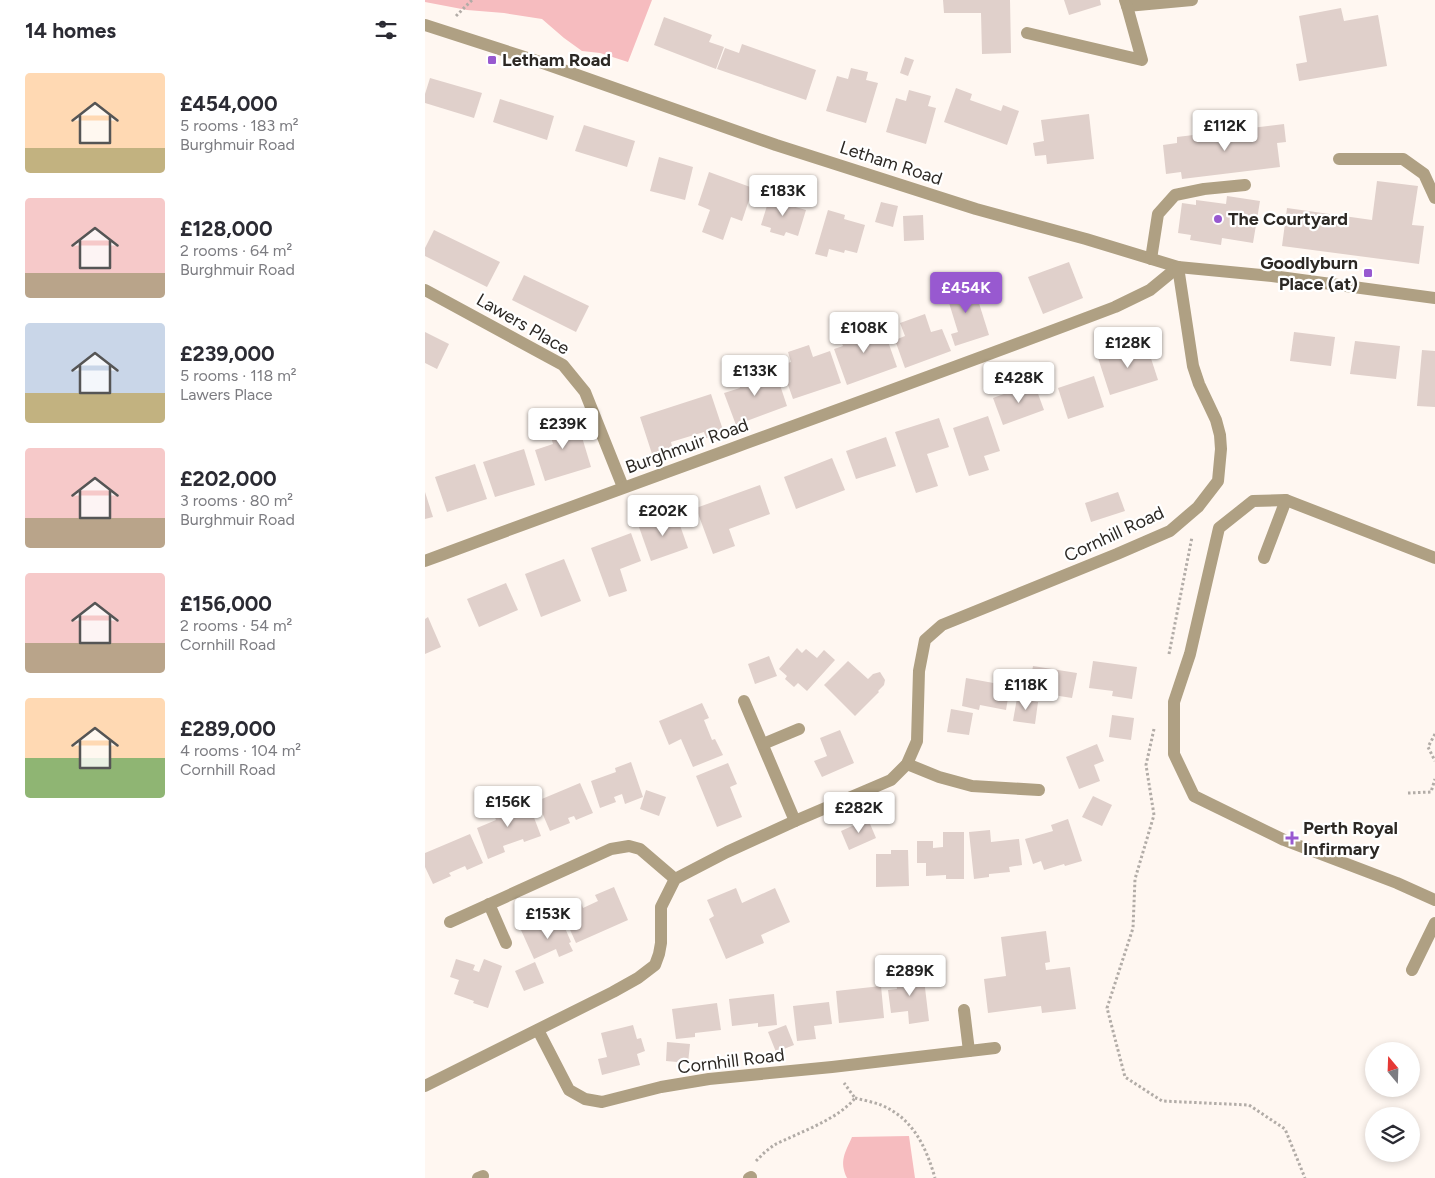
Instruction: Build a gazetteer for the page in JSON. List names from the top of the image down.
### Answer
{
  "streets": {
    "street": [
      "Letham Road",
      "Lawers Place",
      "Burghmuir Road",
      "Cornhill Road"
    ]
  },
  "crossings": [
    ["Letham Road", "Burghmuir Road"],
    ["Letham Road", "Cornhill Road"],
    ["Lawers Place", "Burghmuir Road"],
    ["Burghmuir Road", "Cornhill Road"]
  ],
  "places": {
    "transit": ["Letham Road", "Goodlyburn Place (at)"],
    "other": ["The Courtyard"],
    "health": ["Perth Royal Infirmary"]
  },
  "north": "top",
  "page": {
    "heading": "14 homes",
    "list": [
      {
        "name": "£454,000",
        "note": "5 rooms · 183 m² · Burghmuir Road"
      },
      {
        "name": "£128,000",
        "note": "2 rooms · 64 m² · Burghmuir Road"
      },
      {
        "name": "£239,000",
        "note": "5 rooms · 118 m² · Lawers Place"
      },
      {
        "name": "£202,000",
        "note": "3 rooms · 80 m² · Burghmuir Road"
      },
      {
        "name": "£156,000",
        "note": "2 rooms · 54 m² · Cornhill Road"
      },
      {
        "name": "£289,000",
        "note": "4 rooms · 104 m² · Cornhill Road"
      }
    ],
    "price": [
      "£112K",
      "£183K",
      "£454K",
      "£108K",
      "£128K",
      "£133K",
      "£428K",
      "£239K",
      "£202K",
      "£118K",
      "£156K",
      "£282K",
      "£153K",
      "£289K"
    ]
  }
}
